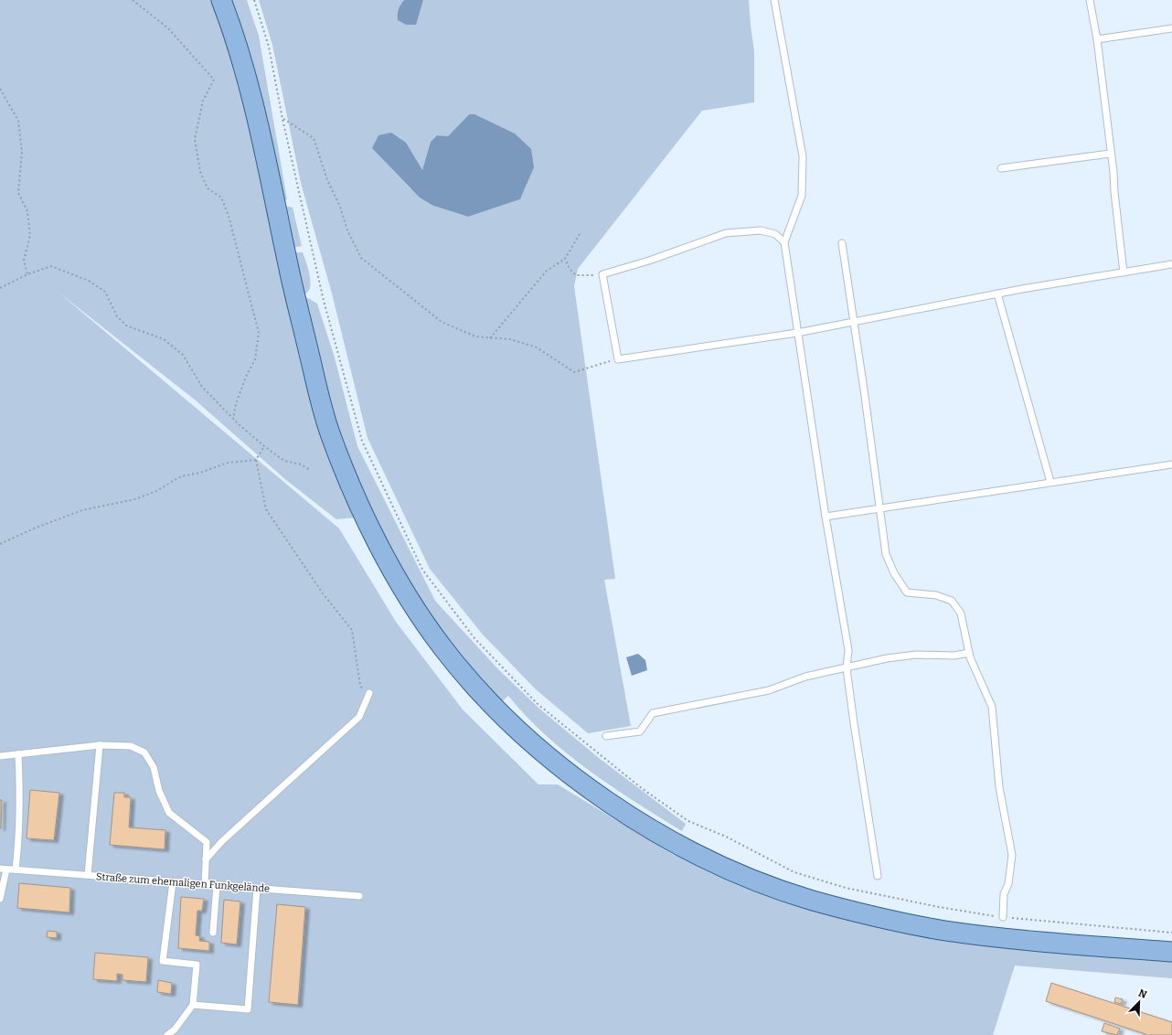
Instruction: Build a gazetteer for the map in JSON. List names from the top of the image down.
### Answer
{
  "streets": {
    "lane": ["Straße zum ehemaligen Funkgelände"]
  },
  "north": "top right"
}
